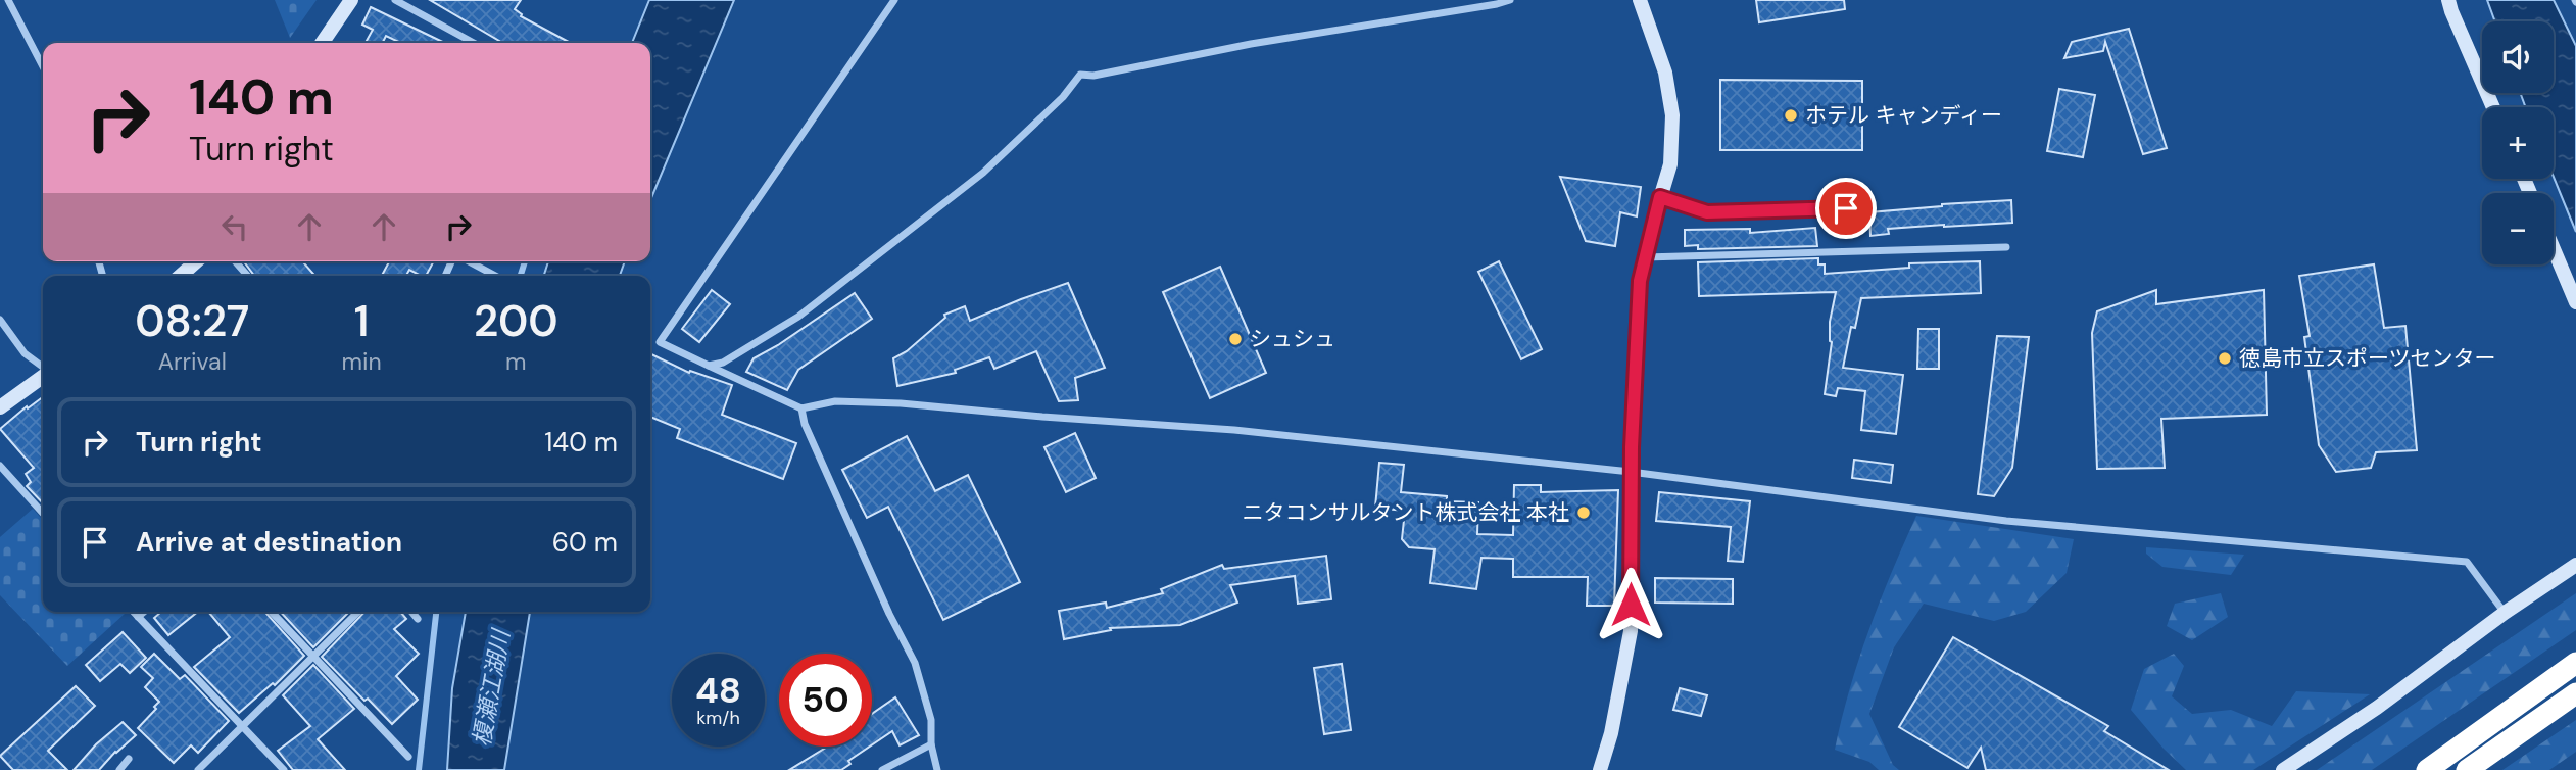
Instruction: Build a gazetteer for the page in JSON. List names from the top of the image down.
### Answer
{
  "water": ["榎瀬江湖川"],
  "places": [
    "ホテル キャンディー",
    "シュシュ",
    "徳島市立スポーツセンター",
    "ニタコンサルタント株式会社 本社"
  ],
  "page": {
    "map_buttons": ["+", "−"],
    "turn": ["140 m", "Turn right"],
    "eta": [
      "08:27",
      "Arrival",
      "1",
      "min",
      "200",
      "m"
    ],
    "list": [
      {
        "name": "Turn right",
        "value": "140 m"
      },
      {
        "name": "Arrive at destination",
        "value": "60 m"
      }
    ],
    "speed": "48 km/h",
    "limit": "50"
  }
}
